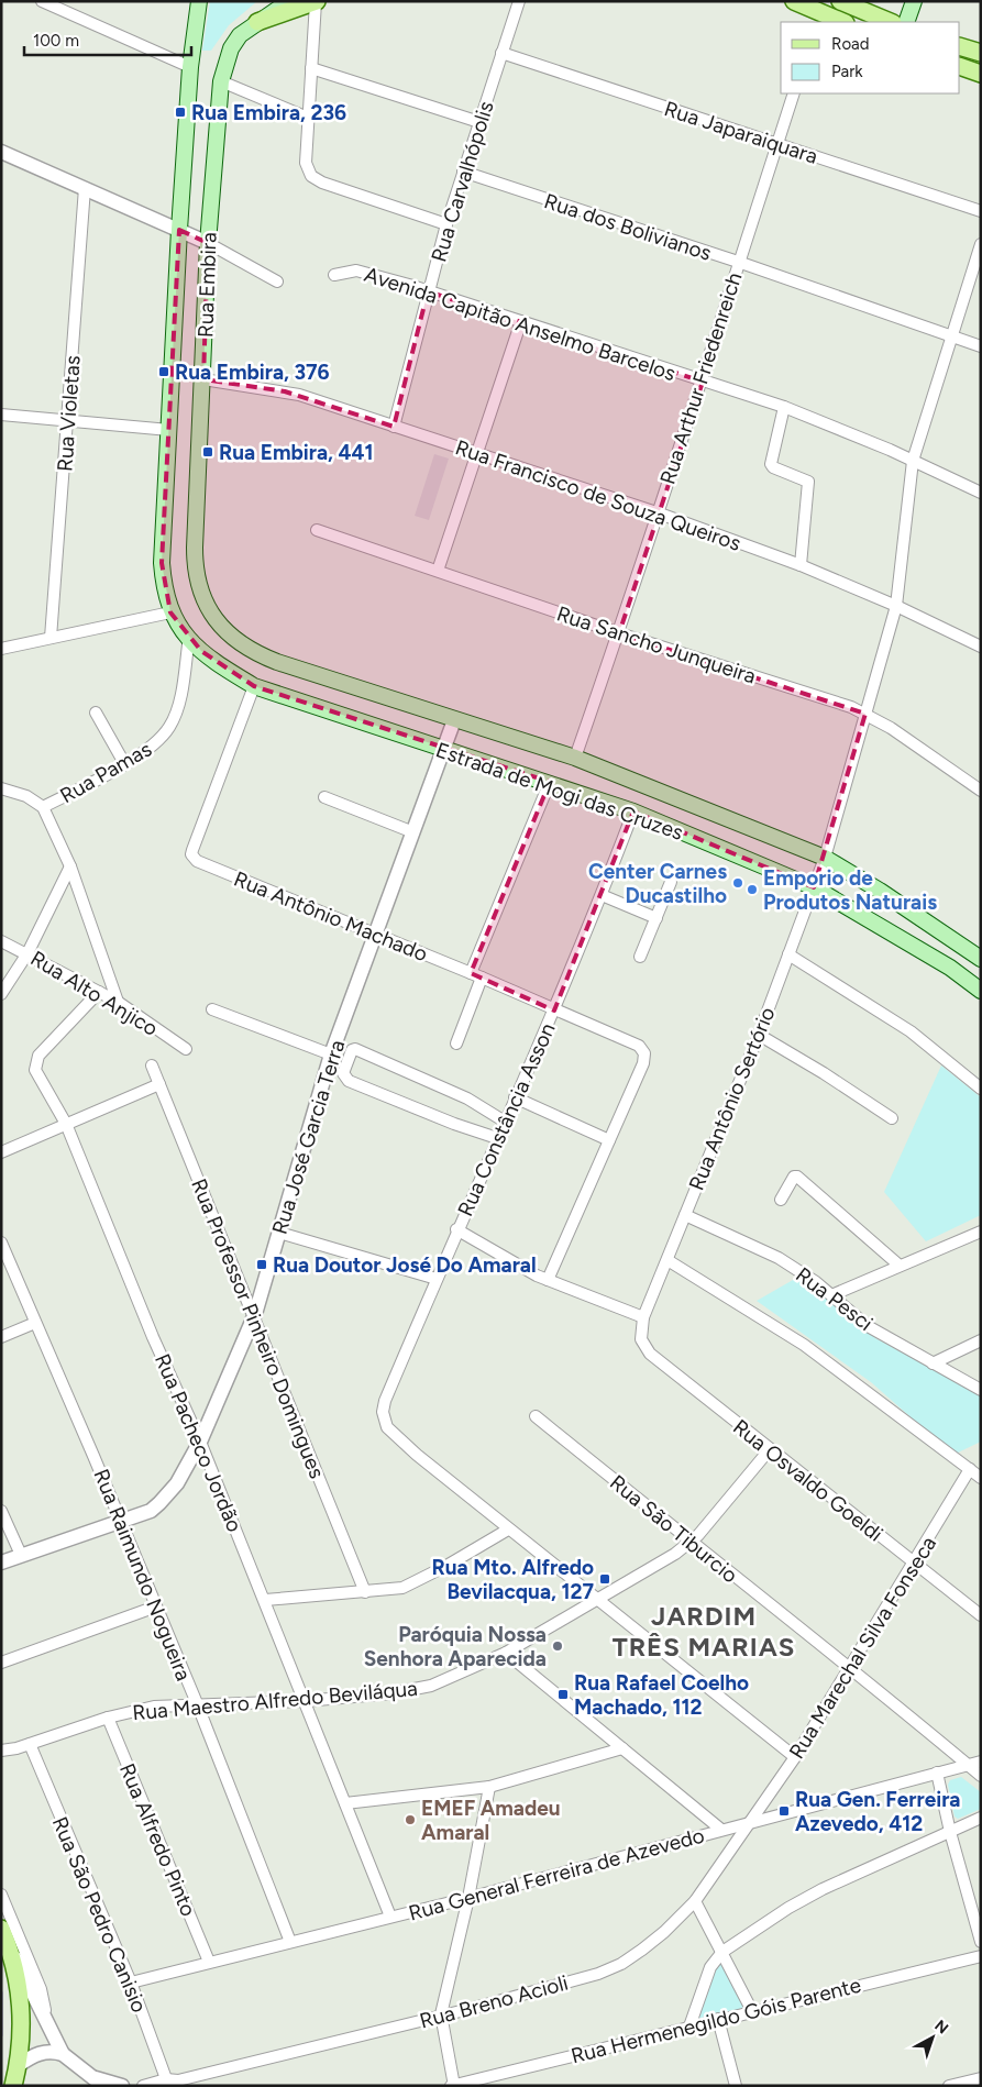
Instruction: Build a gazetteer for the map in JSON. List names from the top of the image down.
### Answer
{
  "streets": {
    "main road": ["Rua Embira", "Estrada de Mogi das Cruzes"],
    "street": [
      "Rua Japaraiquara",
      "Rua Carvalhópolis",
      "Rua dos Bolivianos",
      "Avenida Capitão Anselmo Barcelos",
      "Rua Arthur Friedenreich",
      "Rua Violetas",
      "Rua Francisco de Souza Queiros",
      "Rua Sancho Junqueira",
      "Rua Pamas",
      "Rua Antônio Machado",
      "Rua Alto Anjico",
      "Rua Antônio Sertório",
      "Rua Constância Asson",
      "Rua José Garcia Terra",
      "Rua Pesci",
      "Rua Professor Pinheiro Domingues",
      "Rua Pacheco Jordão",
      "Rua Osvaldo Goeldi",
      "Rua São Tiburcio",
      "Rua Raimundo Nogueira",
      "Rua Marechal Silva Fonseca",
      "Rua Maestro Alfredo Beviláqua",
      "Rua Alfredo Pinto",
      "Rua General Ferreira de Azevedo",
      "Rua São Pedro Canisio",
      "Rua Breno Acioli",
      "Rua Hermenegildo Góis Parente"
    ]
  },
  "crossings": [
    ["Rua Japaraiquara", "Rua Carvalhópolis"],
    ["Rua Japaraiquara", "Rua Arthur Friedenreich"],
    ["Rua Carvalhópolis", "Rua dos Bolivianos"],
    ["Rua Carvalhópolis", "Avenida Capitão Anselmo Barcelos"],
    ["Rua Carvalhópolis", "Rua Francisco de Souza Queiros"],
    ["Rua dos Bolivianos", "Rua Arthur Friedenreich"],
    ["Rua dos Bolivianos", "Rua Antônio Sertório"],
    ["Rua Embira", "Rua Francisco de Souza Queiros"],
    ["Rua Embira", "Estrada de Mogi das Cruzes"],
    ["Avenida Capitão Anselmo Barcelos", "Rua Arthur Friedenreich"],
    ["Avenida Capitão Anselmo Barcelos", "Rua Antônio Sertório"],
    ["Rua Arthur Friedenreich", "Rua Francisco de Souza Queiros"],
    ["Rua Arthur Friedenreich", "Rua Sancho Junqueira"],
    ["Rua Arthur Friedenreich", "Estrada de Mogi das Cruzes"],
    ["Rua Francisco de Souza Queiros", "Rua Antônio Sertório"],
    ["Rua Sancho Junqueira", "Rua Antônio Sertório"],
    ["Rua Pamas", "Estrada de Mogi das Cruzes"],
    ["Estrada de Mogi das Cruzes", "Rua Antônio Machado"],
    ["Estrada de Mogi das Cruzes", "Rua Antônio Sertório"],
    ["Estrada de Mogi das Cruzes", "Rua Constância Asson"],
    ["Estrada de Mogi das Cruzes", "Rua José Garcia Terra"],
    ["Rua Antônio Machado", "Rua Constância Asson"],
    ["Rua Antônio Machado", "Rua José Garcia Terra"],
    ["Rua Alto Anjico", "Rua Pacheco Jordão"],
    ["Rua Antônio Sertório", "Rua Pesci"],
    ["Rua Antônio Sertório", "Rua Osvaldo Goeldi"],
    ["Rua José Garcia Terra", "Rua Professor Pinheiro Domingues"],
    ["Rua José Garcia Terra", "Rua Pacheco Jordão"],
    ["Rua José Garcia Terra", "Rua Raimundo Nogueira"],
    ["Rua Pacheco Jordão", "Rua Maestro Alfredo Beviláqua"],
    ["Rua Pacheco Jordão", "Rua General Ferreira de Azevedo"],
    ["Rua Osvaldo Goeldi", "Rua Marechal Silva Fonseca"],
    ["Rua Osvaldo Goeldi", "Rua Maestro Alfredo Beviláqua"],
    ["Rua São Tiburcio", "Rua Marechal Silva Fonseca"],
    ["Rua São Tiburcio", "Rua Maestro Alfredo Beviláqua"],
    ["Rua São Tiburcio", "Rua General Ferreira de Azevedo"],
    ["Rua Raimundo Nogueira", "Rua Maestro Alfredo Beviláqua"],
    ["Rua Raimundo Nogueira", "Rua General Ferreira de Azevedo"],
    ["Rua Marechal Silva Fonseca", "Rua General Ferreira de Azevedo"],
    ["Rua Marechal Silva Fonseca", "Rua Breno Acioli"],
    ["Rua Maestro Alfredo Beviláqua", "Rua Alfredo Pinto"],
    ["Rua Maestro Alfredo Beviláqua", "Rua São Pedro Canisio"],
    ["Rua Alfredo Pinto", "Rua General Ferreira de Azevedo"],
    ["Rua General Ferreira de Azevedo", "Rua São Pedro Canisio"],
    ["Rua General Ferreira de Azevedo", "Rua Breno Acioli"],
    ["Rua São Pedro Canisio", "Rua Breno Acioli"]
  ],
  "districts": ["JARDIM TRÊS MARIAS"],
  "places": {
    "transit": [
      "Rua Embira, 236",
      "Rua Embira, 376",
      "Rua Embira, 441",
      "Rua Doutor José Do Amaral",
      "Rua Mto. Alfredo Bevilacqua, 127",
      "Rua Rafael Coelho Machado, 112",
      "Rua Gen. Ferreira Azevedo, 412"
    ],
    "other": [
      "Center Carnes Ducastilho",
      "Emporio de Produtos Naturais",
      "Paróquia Nossa Senhora Aparecida",
      "EMEF Amadeu Amaral"
    ]
  },
  "legend": ["Road", "Park"],
  "scale_bar": "100 m",
  "north": "top right"
}
